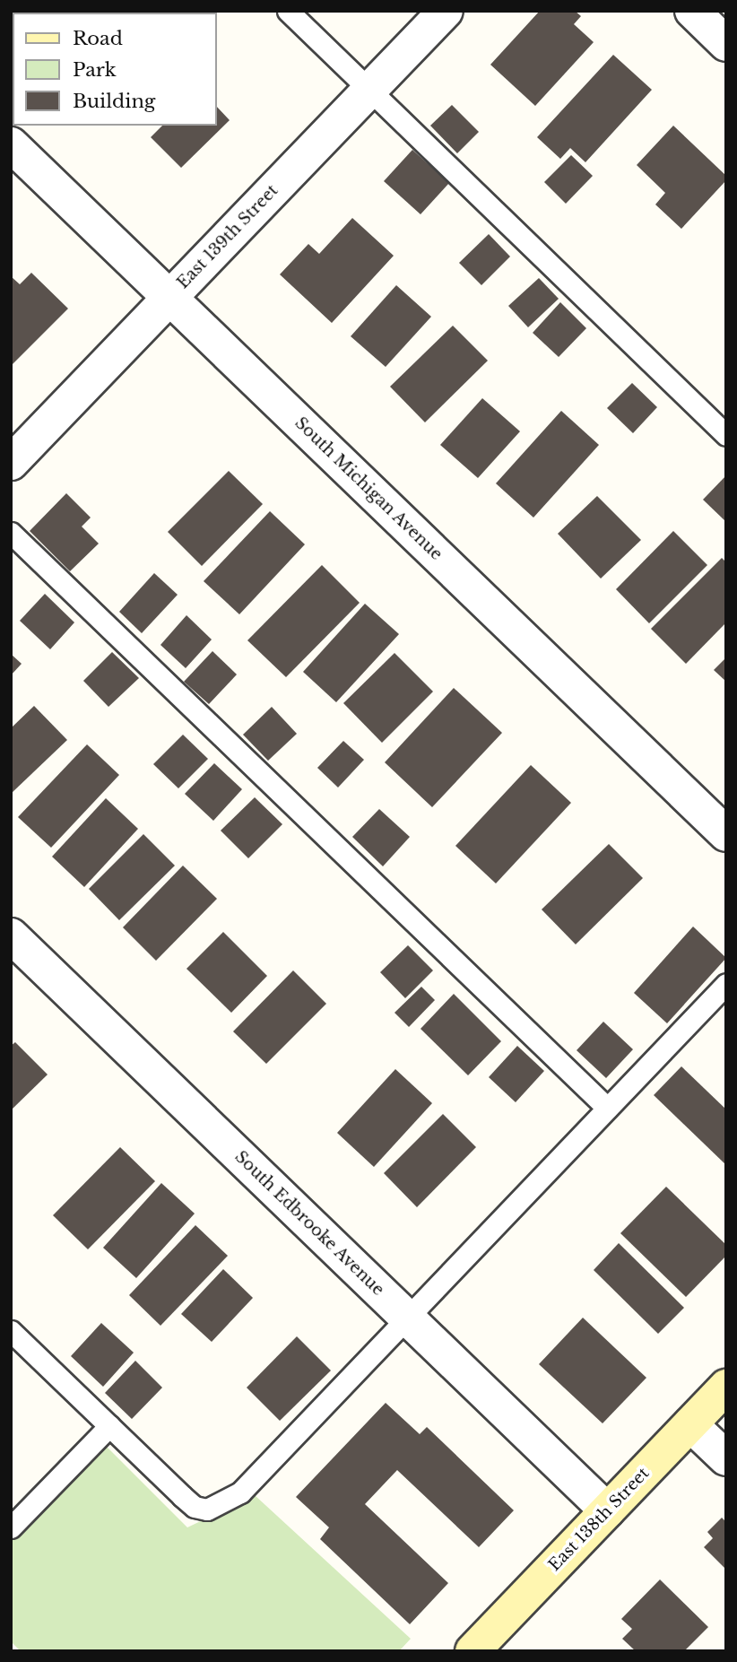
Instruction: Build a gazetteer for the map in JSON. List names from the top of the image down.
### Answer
{
  "streets": {
    "street": [
      "East 139th Street",
      "South Michigan Avenue",
      "South Edbrooke Avenue",
      "East 138th Street"
    ]
  },
  "crossings": [
    ["East 139th Street", "South Michigan Avenue"],
    ["South Edbrooke Avenue", "East 138th Street"]
  ],
  "legend": ["Road", "Park", "Building"]
}
